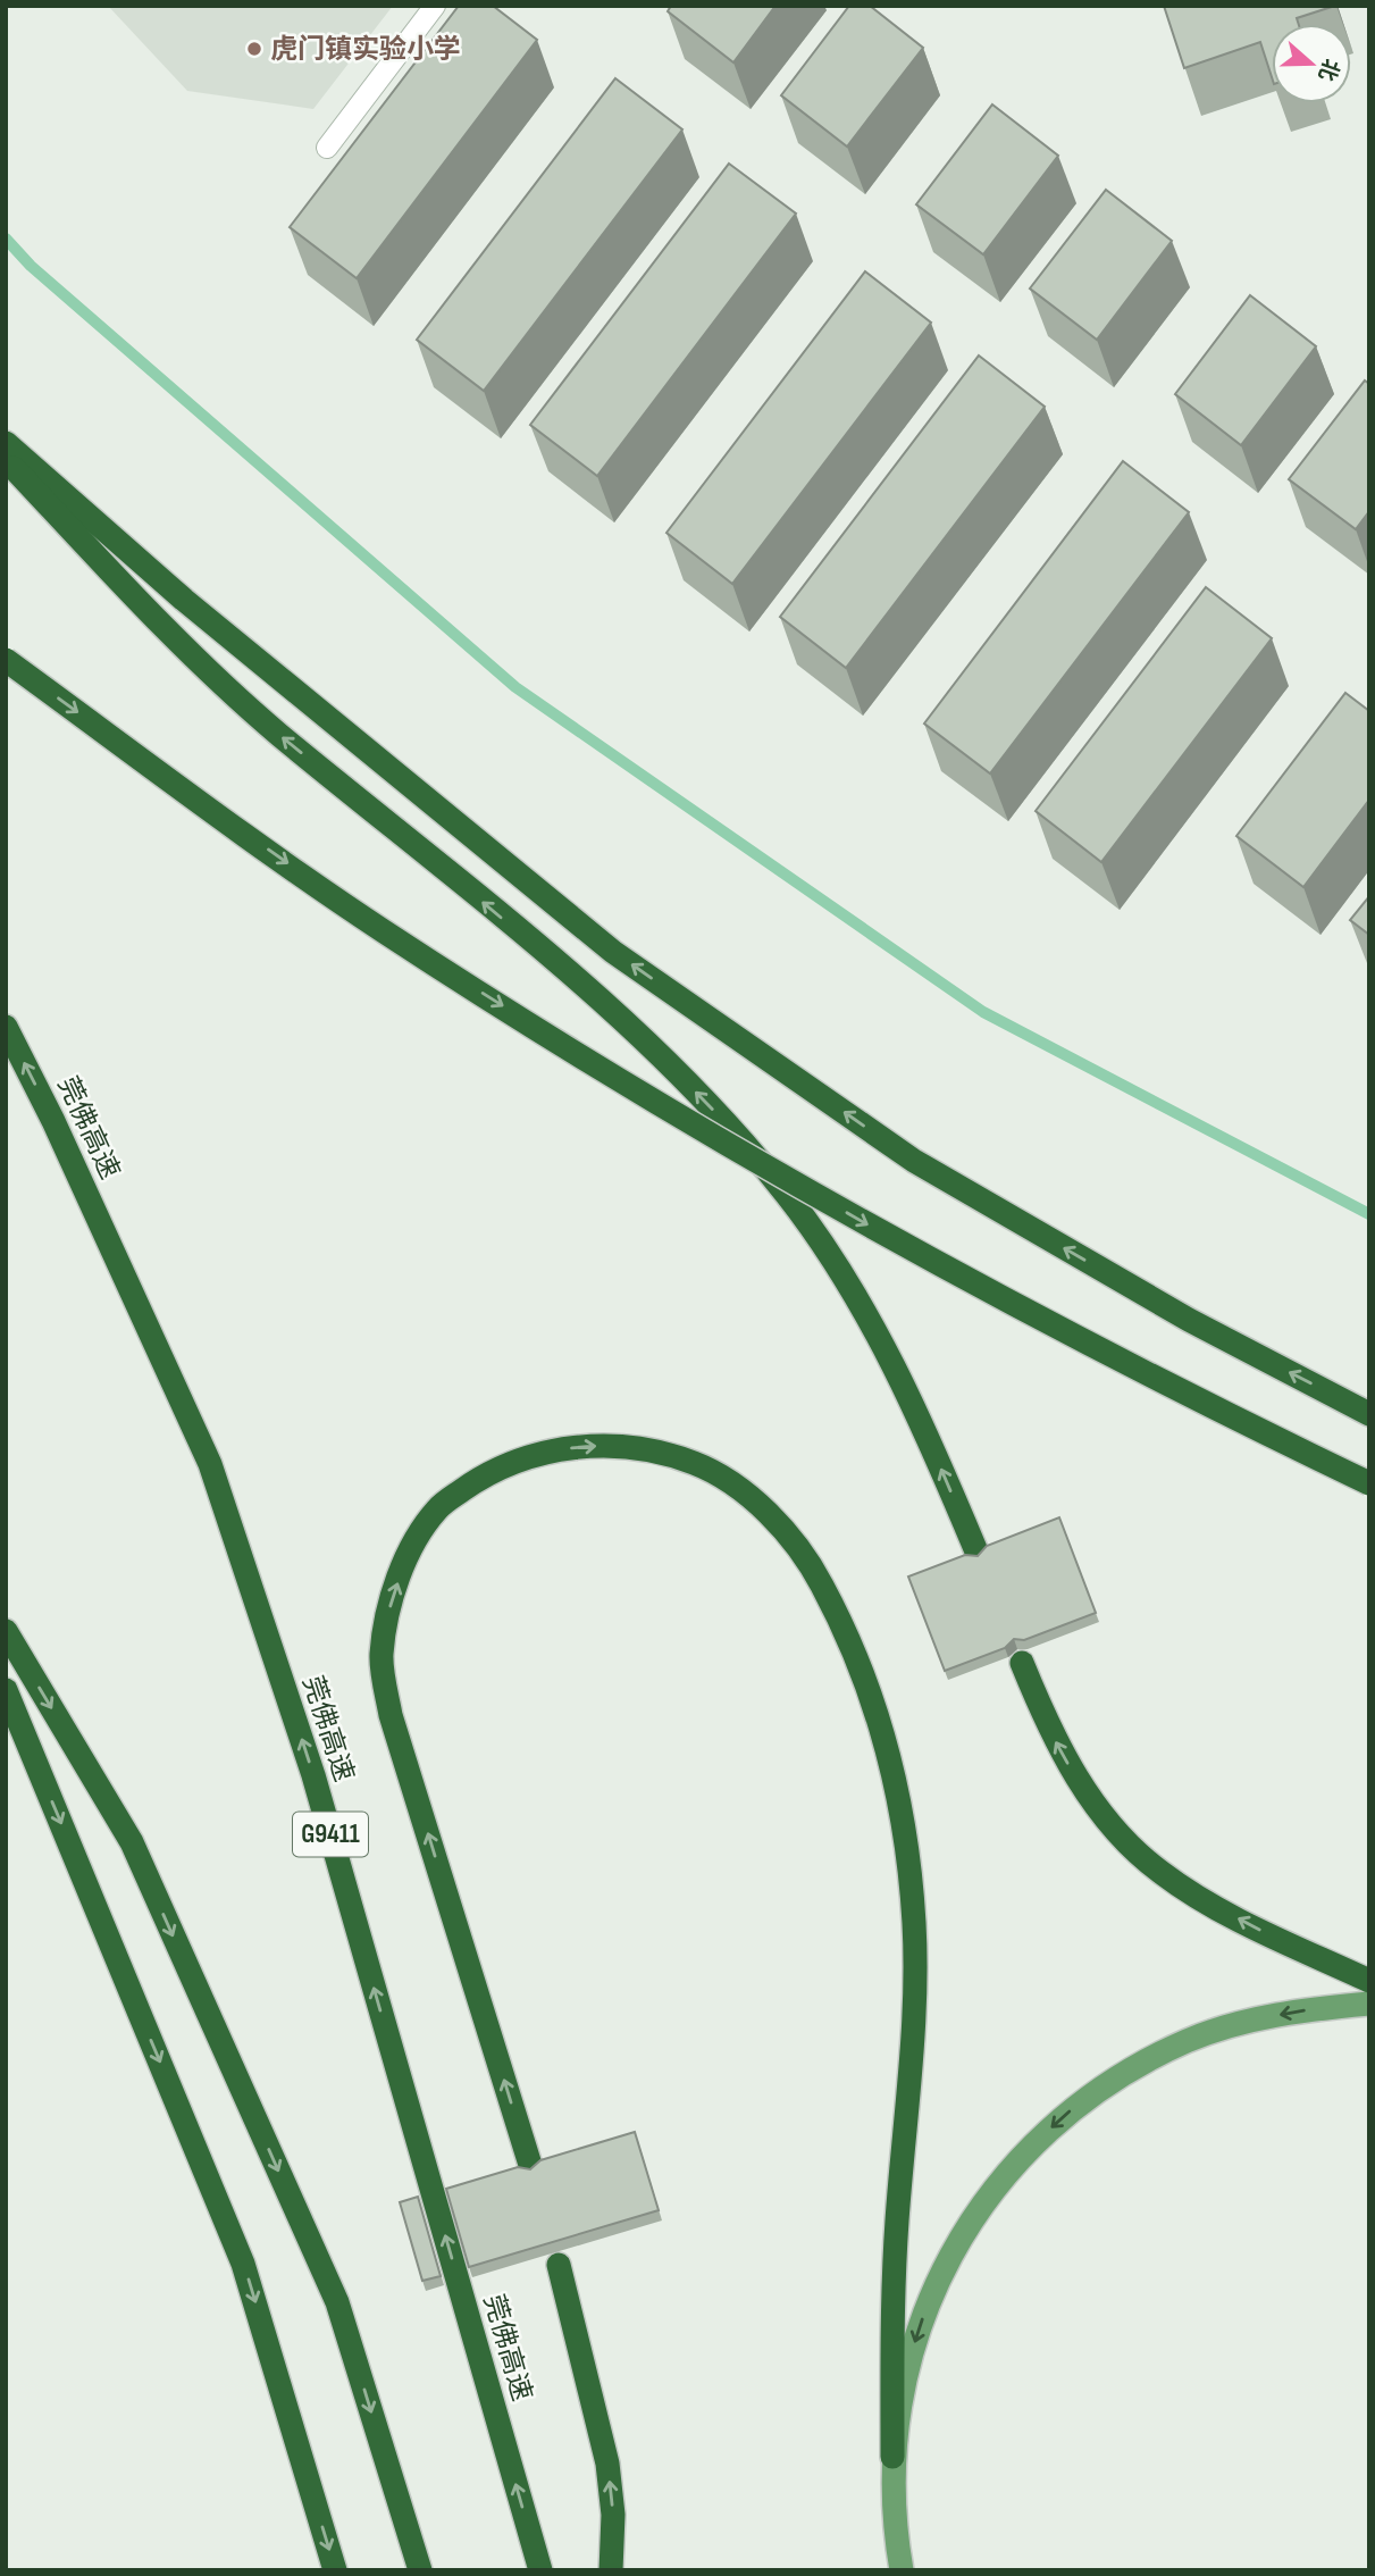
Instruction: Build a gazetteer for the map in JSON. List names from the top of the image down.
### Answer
{
  "streets": {
    "highway": ["莞佛高速", "G9411"]
  },
  "places": ["虎门镇实验小学"],
  "north": "right"
}
